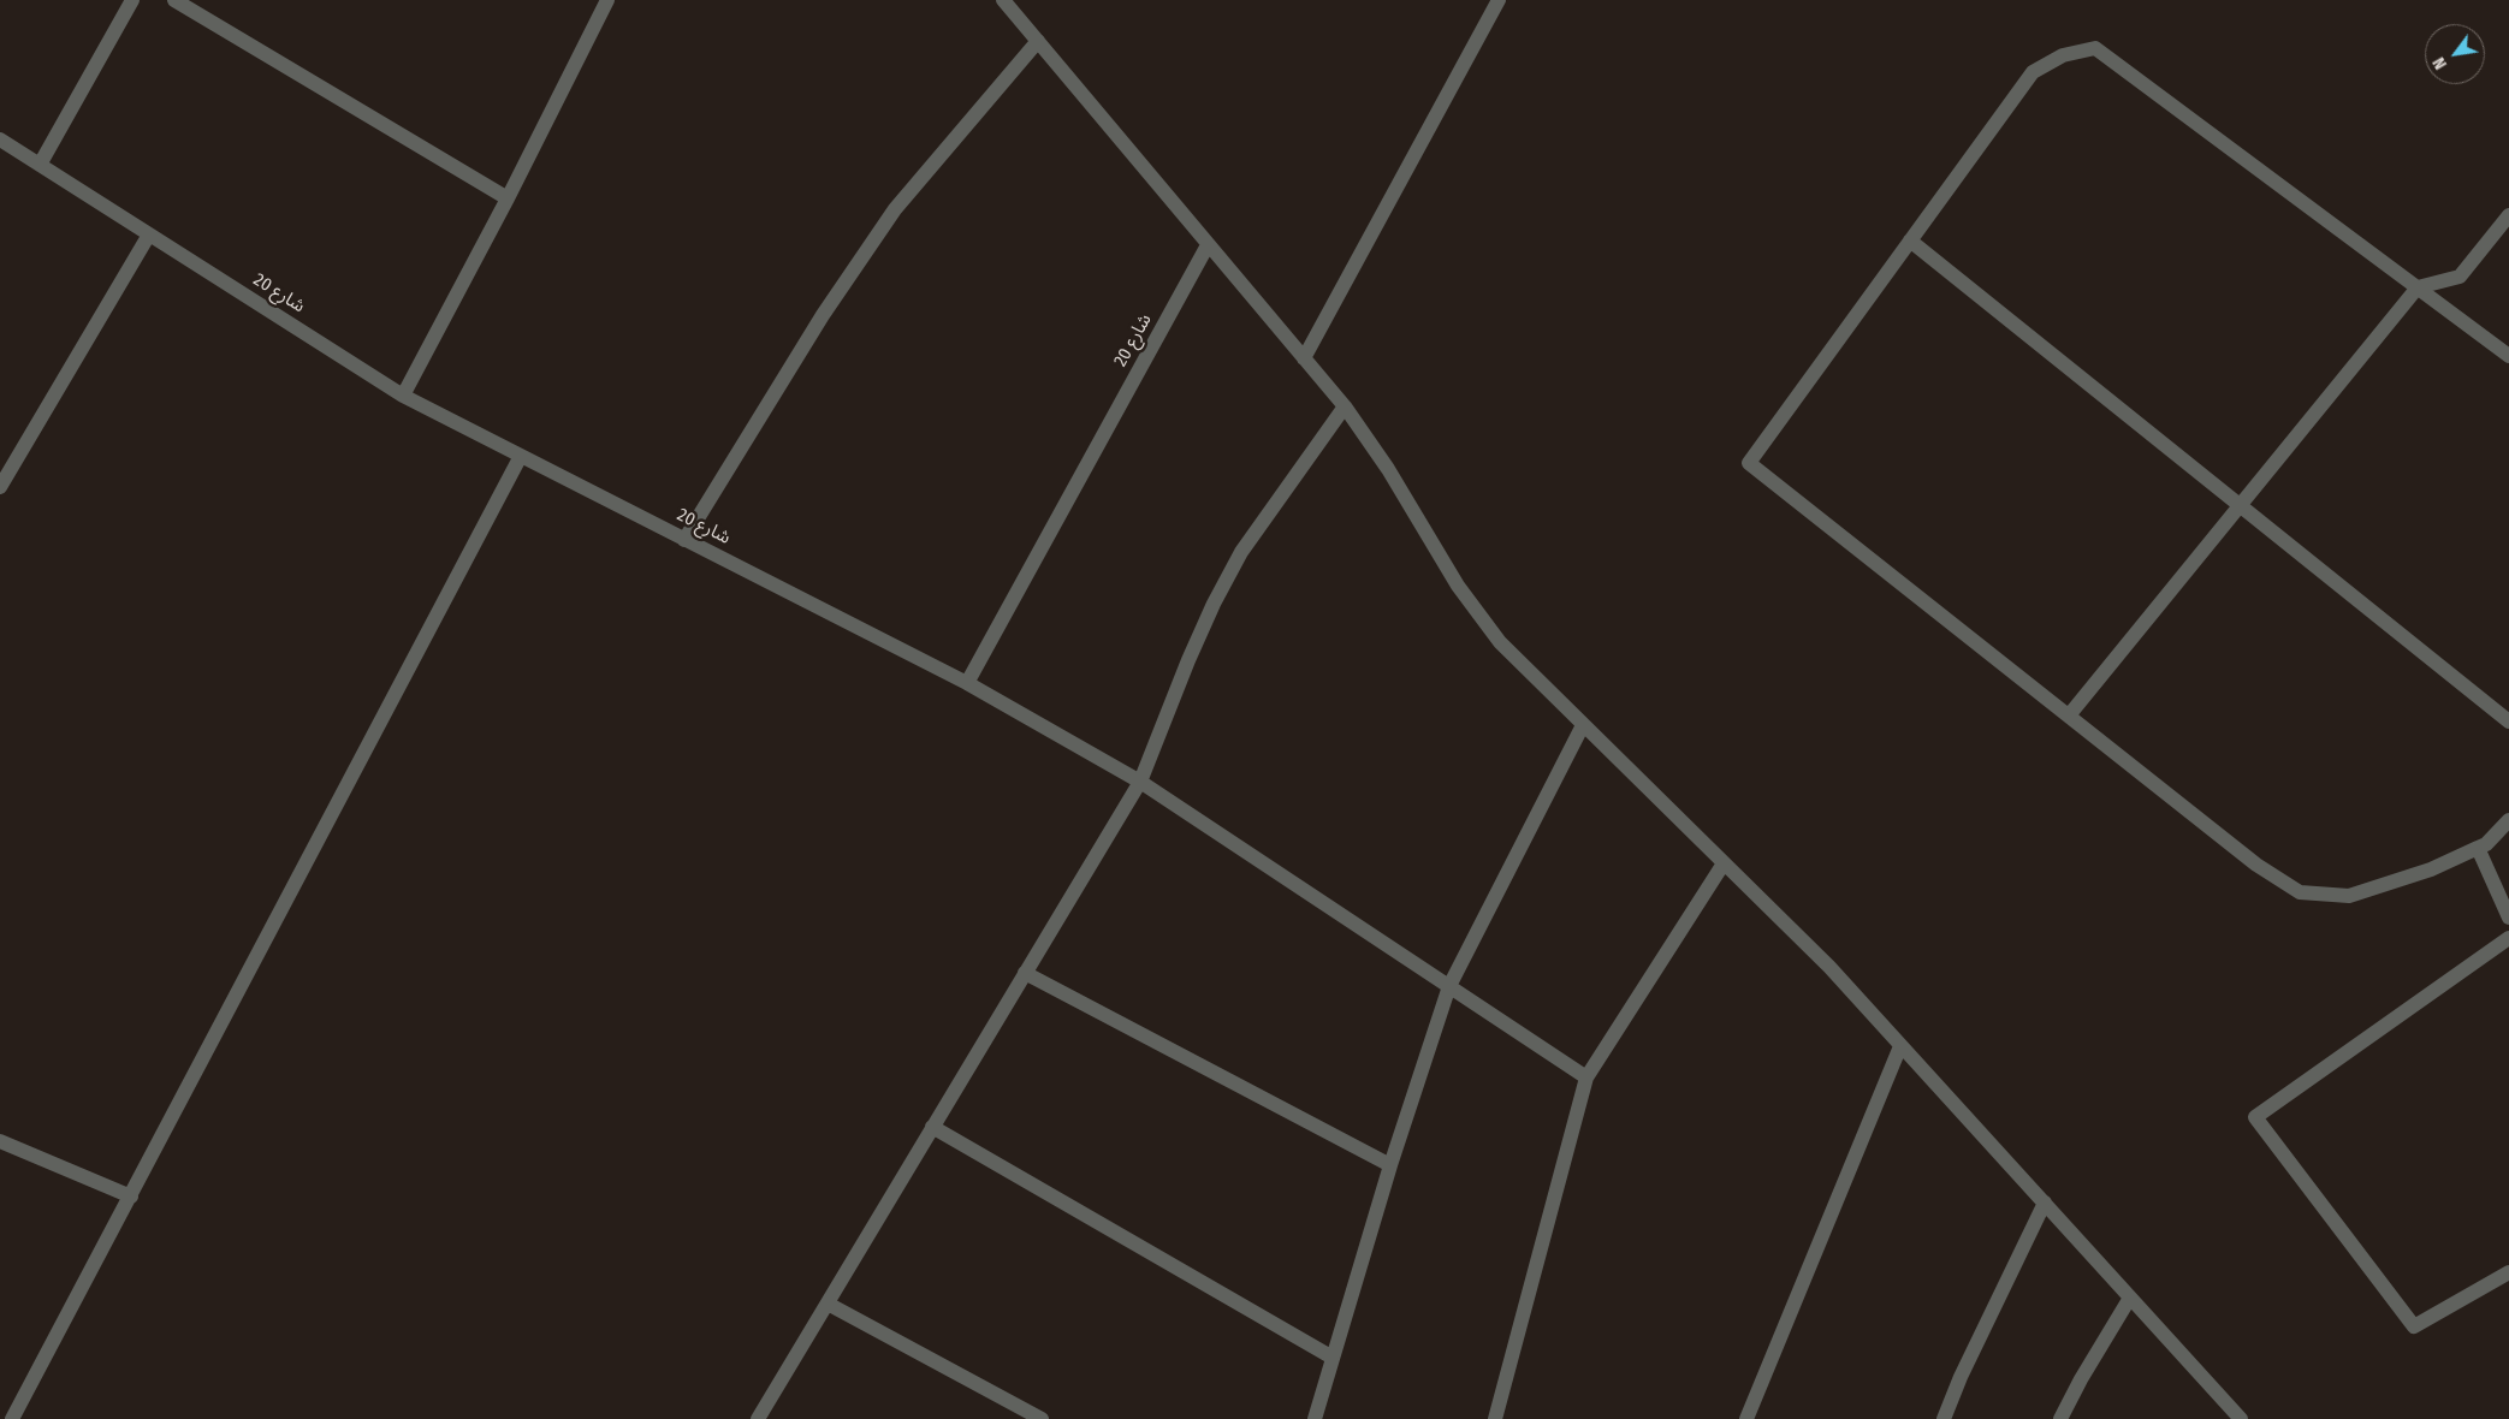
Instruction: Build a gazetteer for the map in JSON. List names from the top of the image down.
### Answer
{
  "streets": {
    "street": ["شارع 20"]
  },
  "north": "bottom left"
}
